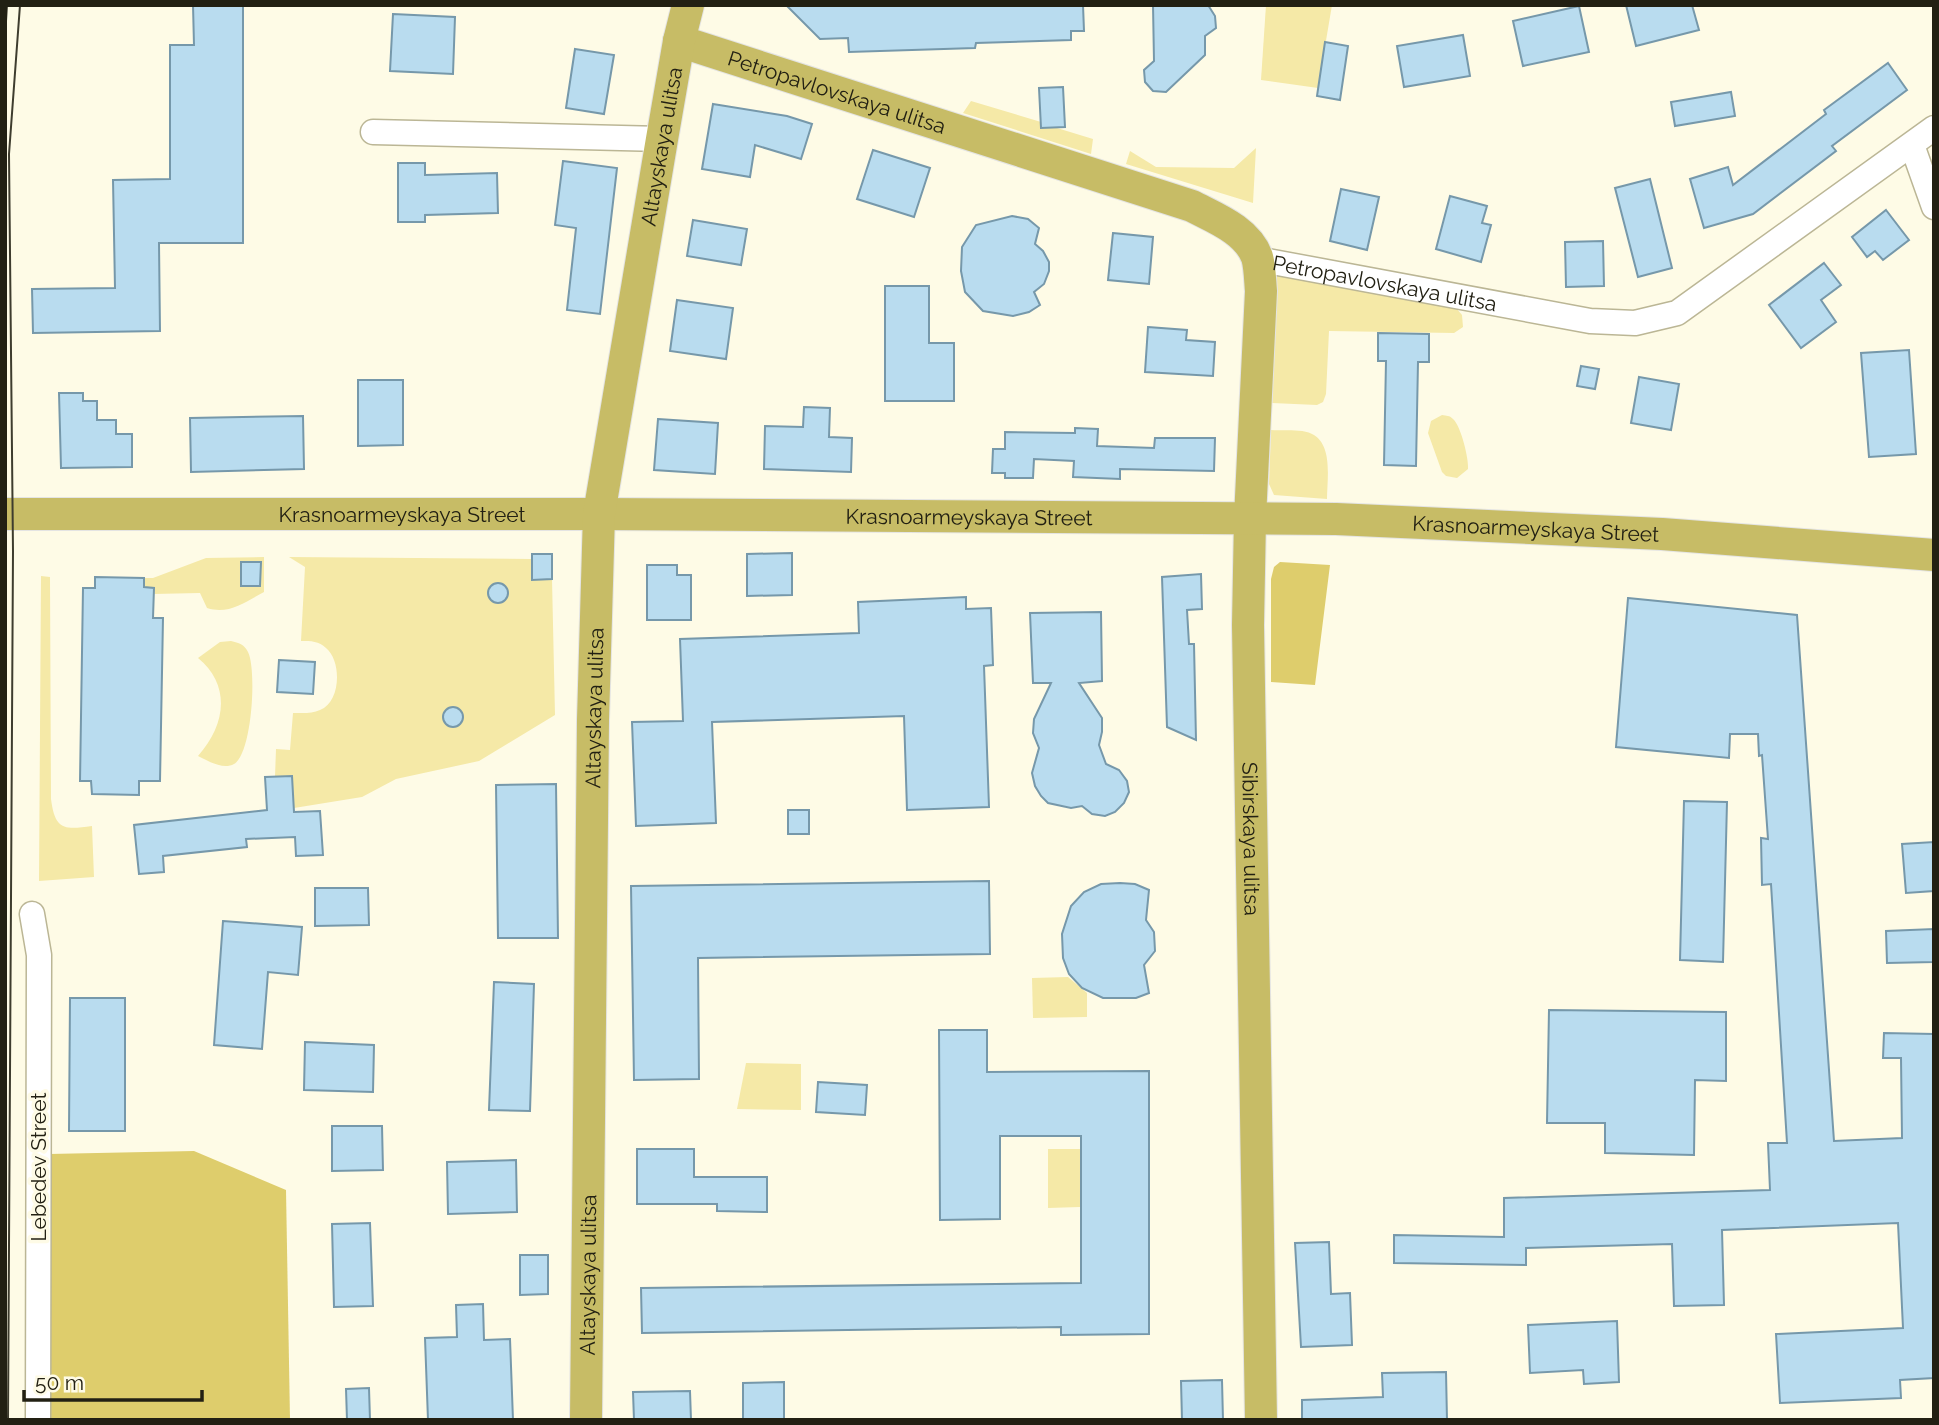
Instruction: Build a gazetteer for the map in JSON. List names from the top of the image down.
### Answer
{
  "streets": {
    "main road": [
      "Petropavlovskaya ulitsa",
      "Altayskaya ulitsa",
      "Krasnoarmeyskaya Street",
      "Sibirskaya ulitsa"
    ],
    "street": ["Lebedev Street"]
  },
  "crossings": [
    ["Petropavlovskaya ulitsa", "Altayskaya ulitsa"],
    ["Petropavlovskaya ulitsa", "Sibirskaya ulitsa"],
    ["Altayskaya ulitsa", "Krasnoarmeyskaya Street"],
    ["Krasnoarmeyskaya Street", "Sibirskaya ulitsa"]
  ],
  "scale_bar": "50 m"
}
